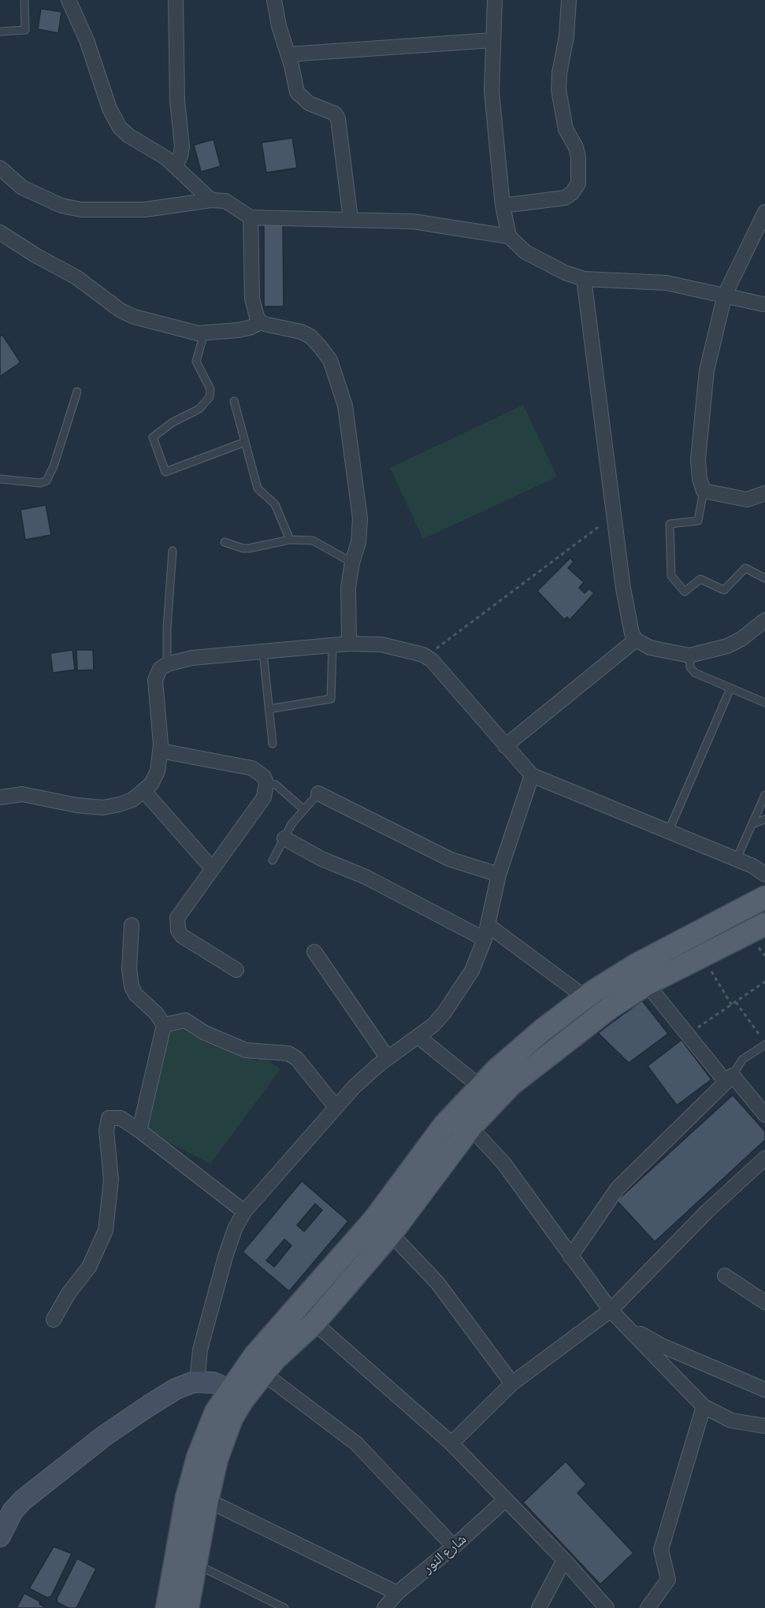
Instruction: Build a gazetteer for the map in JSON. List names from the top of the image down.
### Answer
{
  "streets": {
    "street": ["شارع النور"]
  }
}
